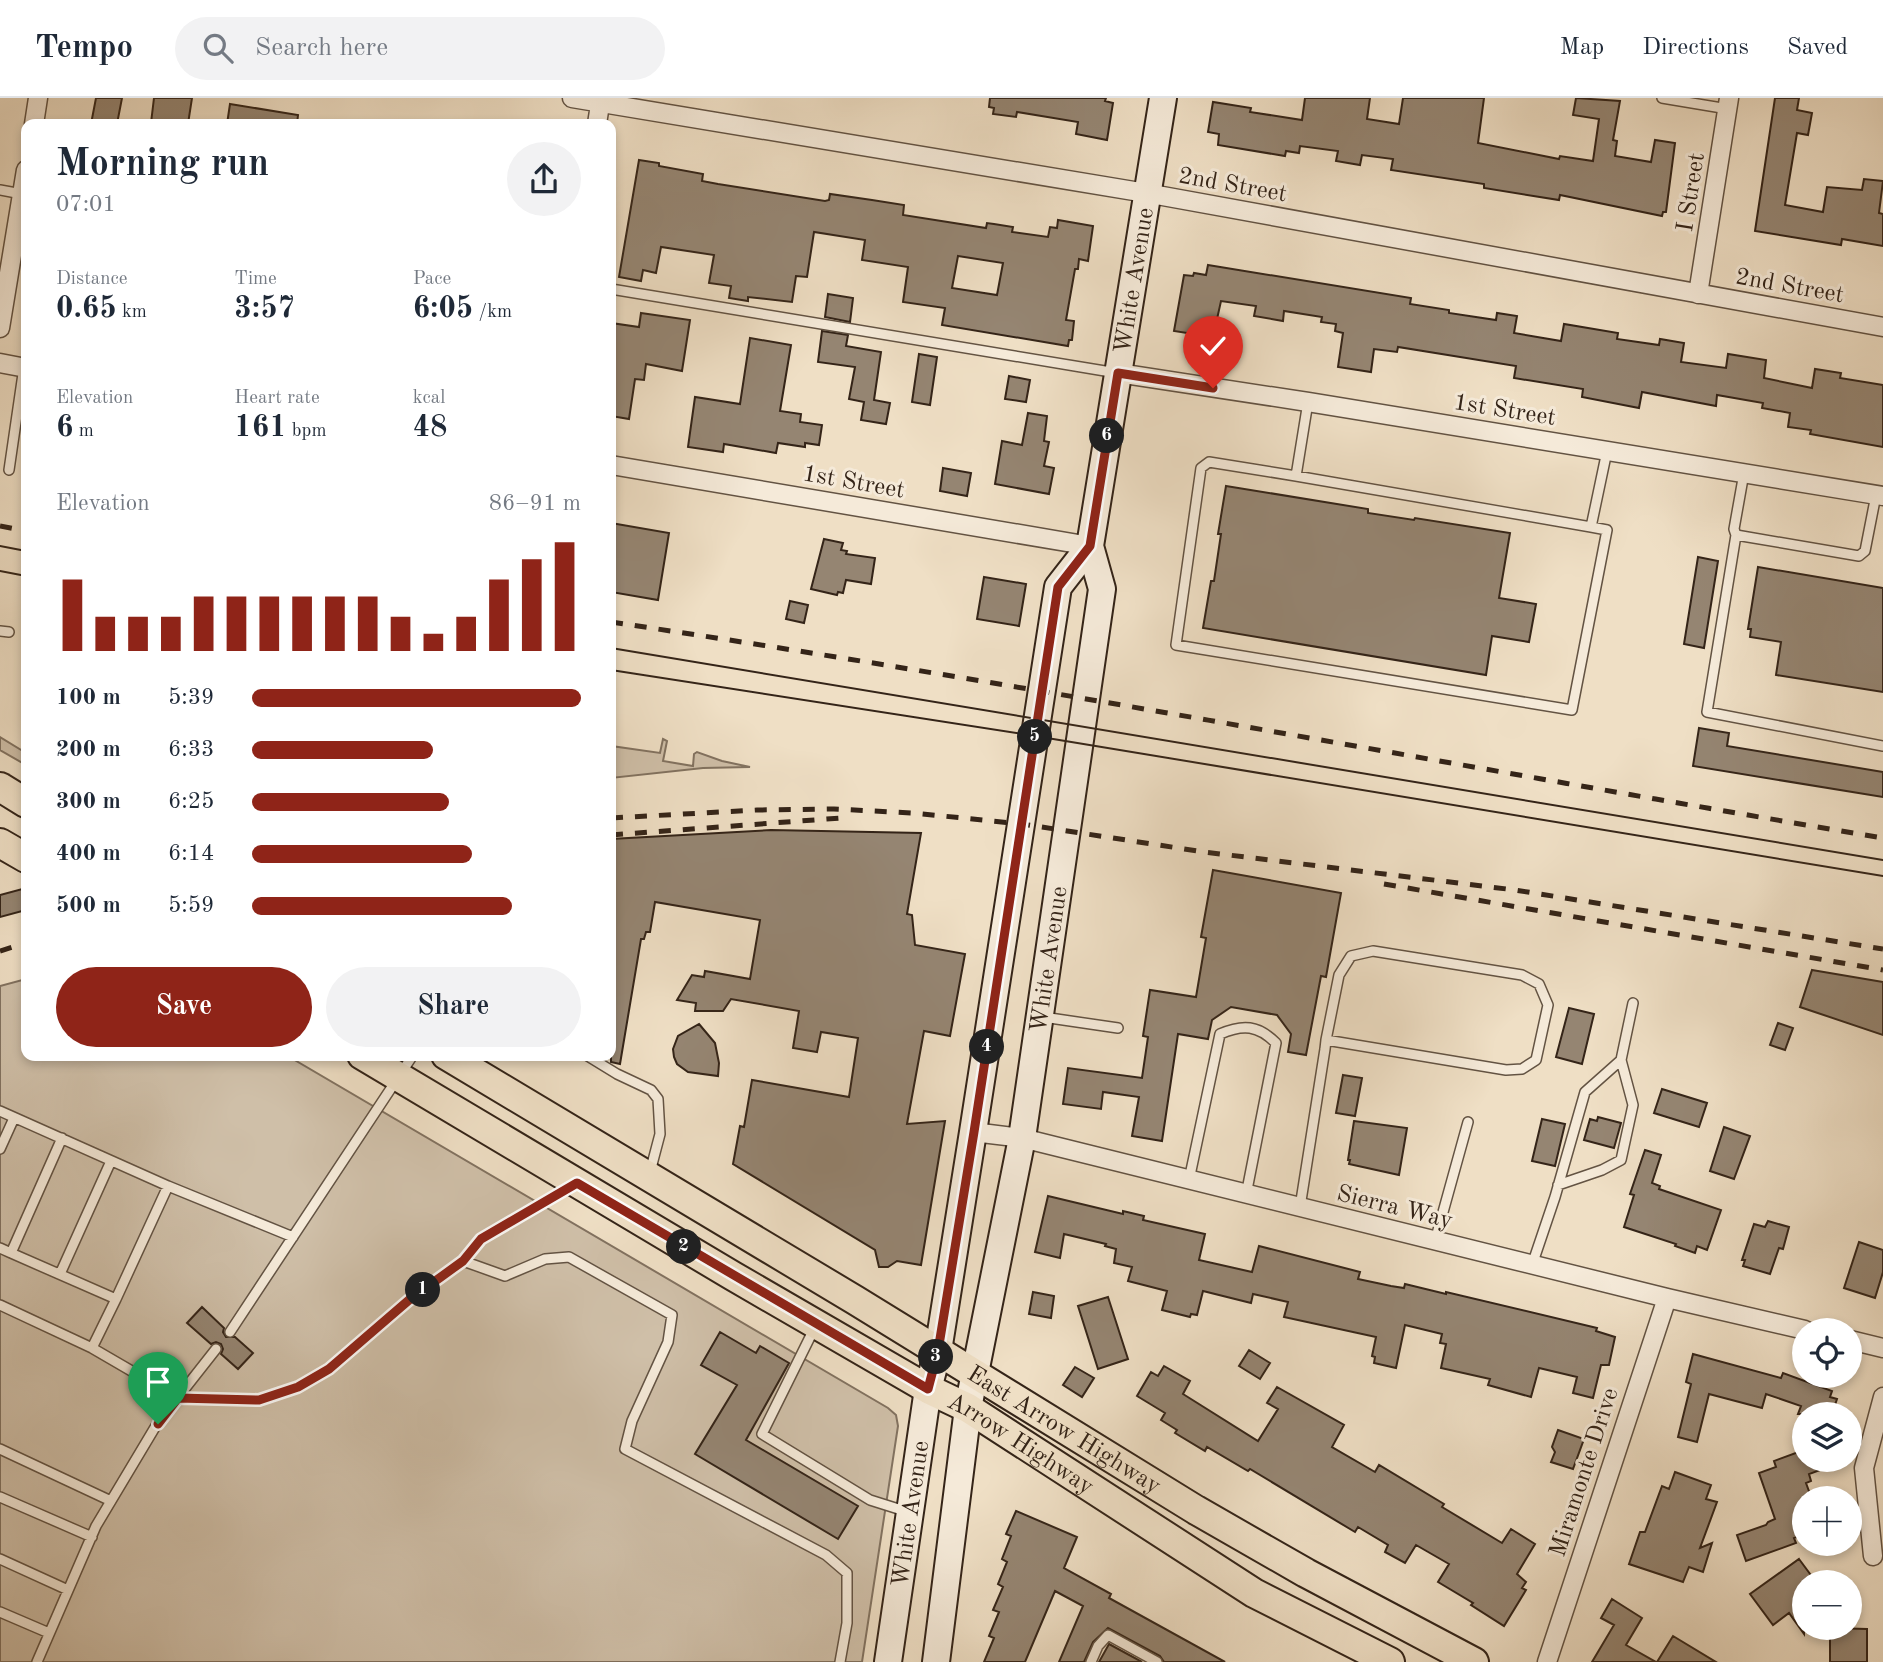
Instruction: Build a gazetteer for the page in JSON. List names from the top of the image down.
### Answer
{
  "streets": {
    "main road": ["White Avenue", "East Arrow Highway", "Arrow Highway"],
    "street": [
      "2nd Street",
      "I Street",
      "1st Street",
      "Sierra Way",
      "Miramonte Drive"
    ]
  },
  "crossings": [
    ["2nd Street", "I Street"],
    ["2nd Street", "White Avenue"],
    ["White Avenue", "1st Street"],
    ["White Avenue", "Sierra Way"],
    ["White Avenue", "East Arrow Highway"],
    ["White Avenue", "Arrow Highway"],
    ["Sierra Way", "Miramonte Drive"]
  ],
  "page": {
    "header": "Tempo",
    "search": "Search here",
    "nav": ["Map", "Directions", "Saved"],
    "heading": ["Morning run", "07:01"],
    "stats": [
      ["Distance", "0.65 km"],
      ["Time", "3:57"],
      ["Pace", "6:05 /km"],
      ["Elevation", "6 m"],
      ["Heart rate", "161 bpm"],
      ["kcal", "48"]
    ],
    "pins": [
      "6",
      "5",
      "4",
      "2",
      "1",
      "3"
    ],
    "chart": ["Elevation", "86–91 m"],
    "list": [
      {
        "name": "100 m",
        "note": "5:39"
      },
      {
        "name": "200 m",
        "note": "6:33"
      },
      {
        "name": "300 m",
        "note": "6:25"
      },
      {
        "name": "400 m",
        "note": "6:14"
      },
      {
        "name": "500 m",
        "note": "5:59"
      }
    ],
    "buttons": ["Save", "Share"],
    "map_buttons": ["+", "−"]
  }
}
